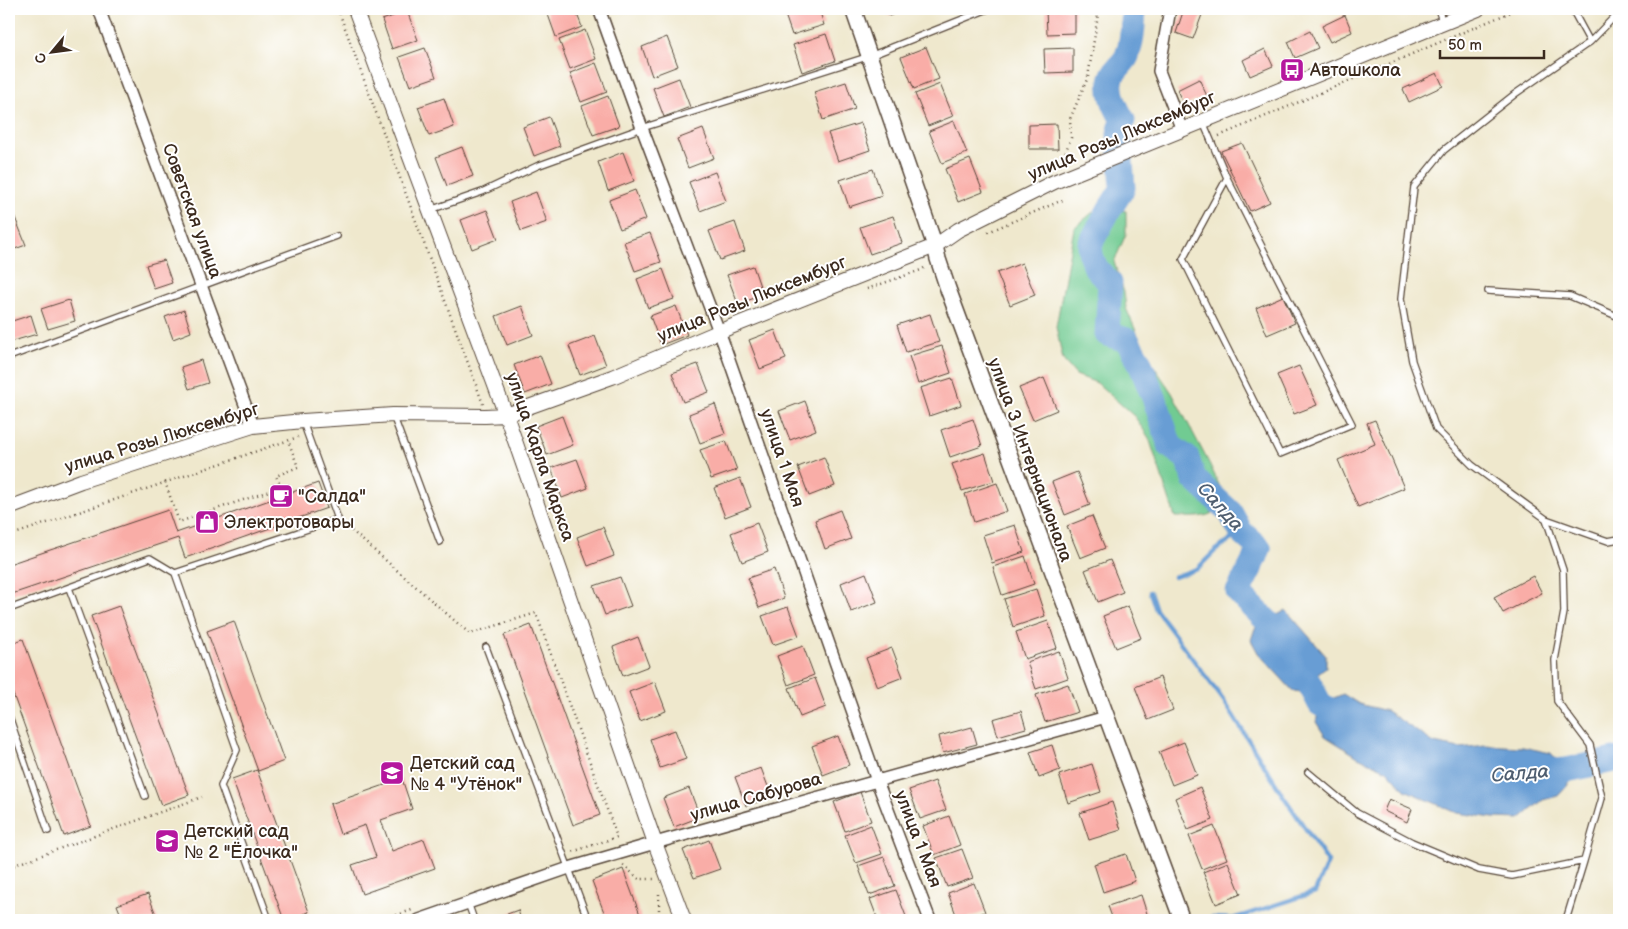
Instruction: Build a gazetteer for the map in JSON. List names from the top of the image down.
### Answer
{
  "streets": {
    "main road": ["улица 3 Интернационала"],
    "street": [
      "улица Розы Люксембург",
      "Советская улица",
      "улица Карла Маркса",
      "улица 1 Мая",
      "улица Сабурова"
    ]
  },
  "crossings": [
    ["улица Розы Люксембург", "Советская улица"],
    ["улица Розы Люксембург", "улица Карла Маркса"],
    ["улица Розы Люксембург", "улица 1 Мая"],
    ["улица Розы Люксембург", "улица 3 Интернационала"],
    ["улица Карла Маркса", "улица Сабурова"],
    ["улица 1 Мая", "улица Сабурова"],
    ["улица 3 Интернационала", "улица Сабурова"]
  ],
  "water": ["Салда"],
  "places": {
    "bus stop": ["Автошкола"],
    "cafe": ["\"Салда\""],
    "shop": ["Электротовары"],
    "school or university": ["Детский сад № 4 \"Утёнок\"", "Детский сад № 2 \"Ёлочка\""]
  },
  "scale_bar": "50 m",
  "north": "bottom left"
}
